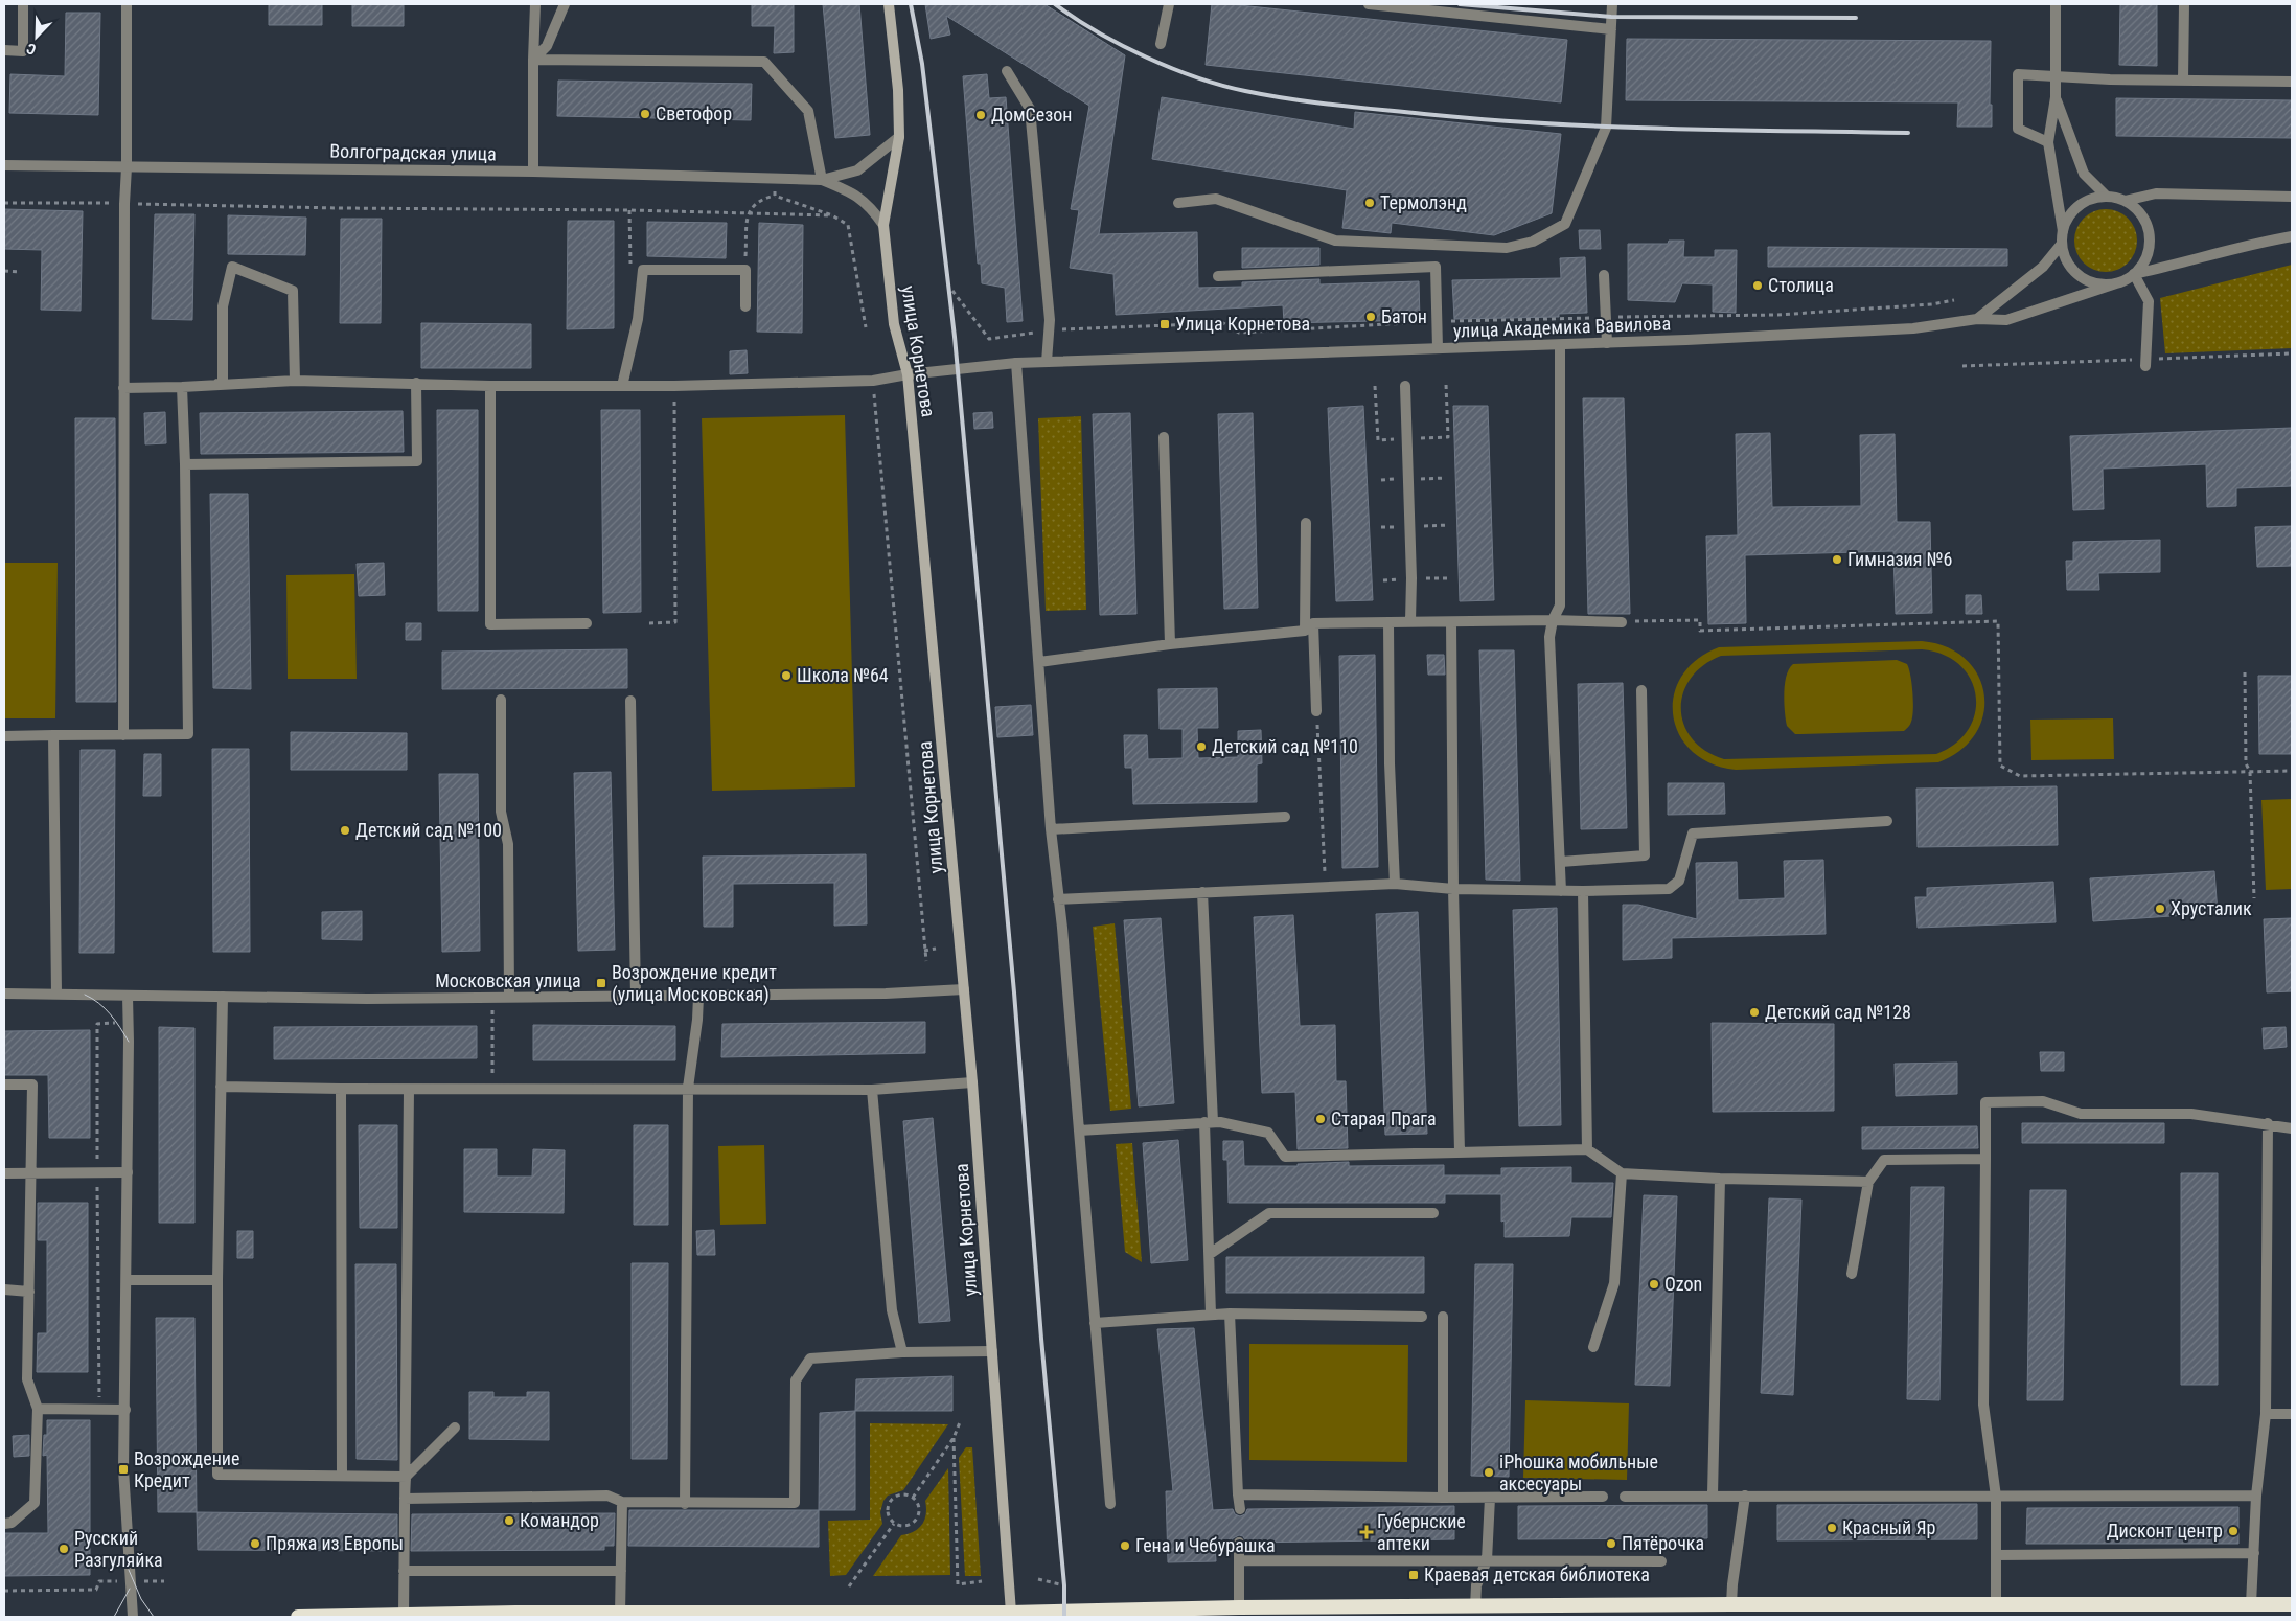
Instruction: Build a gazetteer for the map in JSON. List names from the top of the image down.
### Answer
{
  "streets": {
    "main road": ["улица Корнетова"],
    "street": ["Волгоградская улица", "улица Академика Вавилова", "Московская улица"]
  },
  "crossings": [
    ["улица Академика Вавилова", "улица Корнетова"],
    ["улица Корнетова", "Московская улица"]
  ],
  "places": {
    "other": [
      "Светофор",
      "ДомСезон",
      "Термолэнд",
      "Столица",
      "Батон",
      "Гимназия №6",
      "Школа №64",
      "Детский сад №110",
      "Детский сад №100",
      "Хрусталик",
      "Детский сад №128",
      "Старая Прага",
      "Ozon",
      "iPhoшка мобильные аксесуары",
      "Командор",
      "Красный Яр",
      "Дисконт центр",
      "Пряжа из Европы",
      "Пятёрочка",
      "Гена и Чебурашка",
      "Русский Разгуляйка"
    ],
    "transit": [
      "Улица Корнетова",
      "Возрождение кредит (улица Московская)",
      "Возрождение Кредит",
      "Краевая детская библиотека"
    ],
    "health": ["Губернские аптеки"]
  },
  "north": "bottom left"
}
